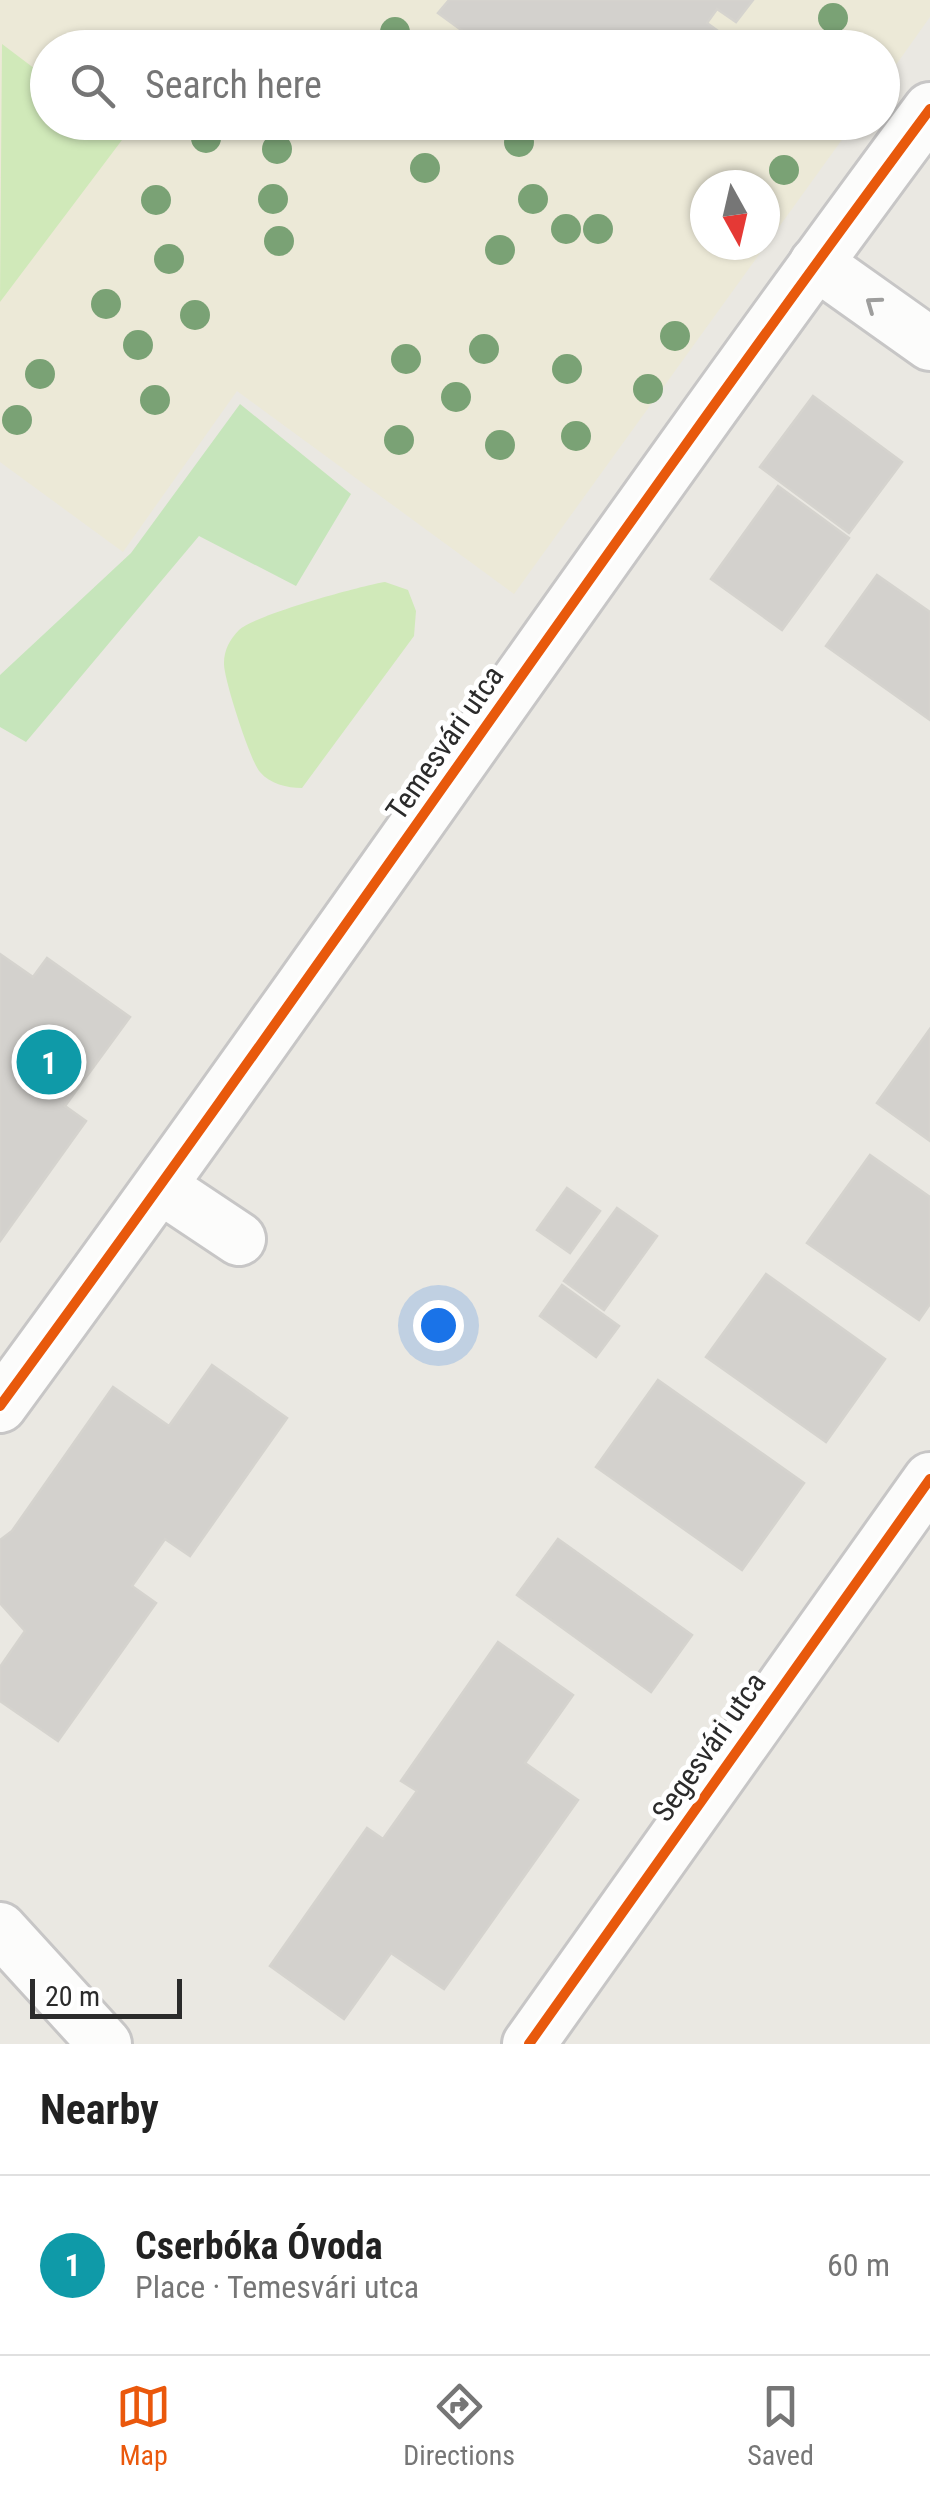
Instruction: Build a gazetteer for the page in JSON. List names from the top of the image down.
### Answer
{
  "streets": {
    "street": ["Temesvári utca", "Segesvári utca"]
  },
  "scale_bar": "20 m",
  "north": "bottom",
  "page": {
    "search": "Search here",
    "pins": "1",
    "scale": "20 m",
    "heading": "Nearby",
    "list": [
      {
        "mark": "1",
        "name": "Cserbóka Óvoda",
        "note": "Place · Temesvári utca",
        "value": "60 m"
      }
    ],
    "nav": ["Map", "Directions", "Saved"]
  }
}
